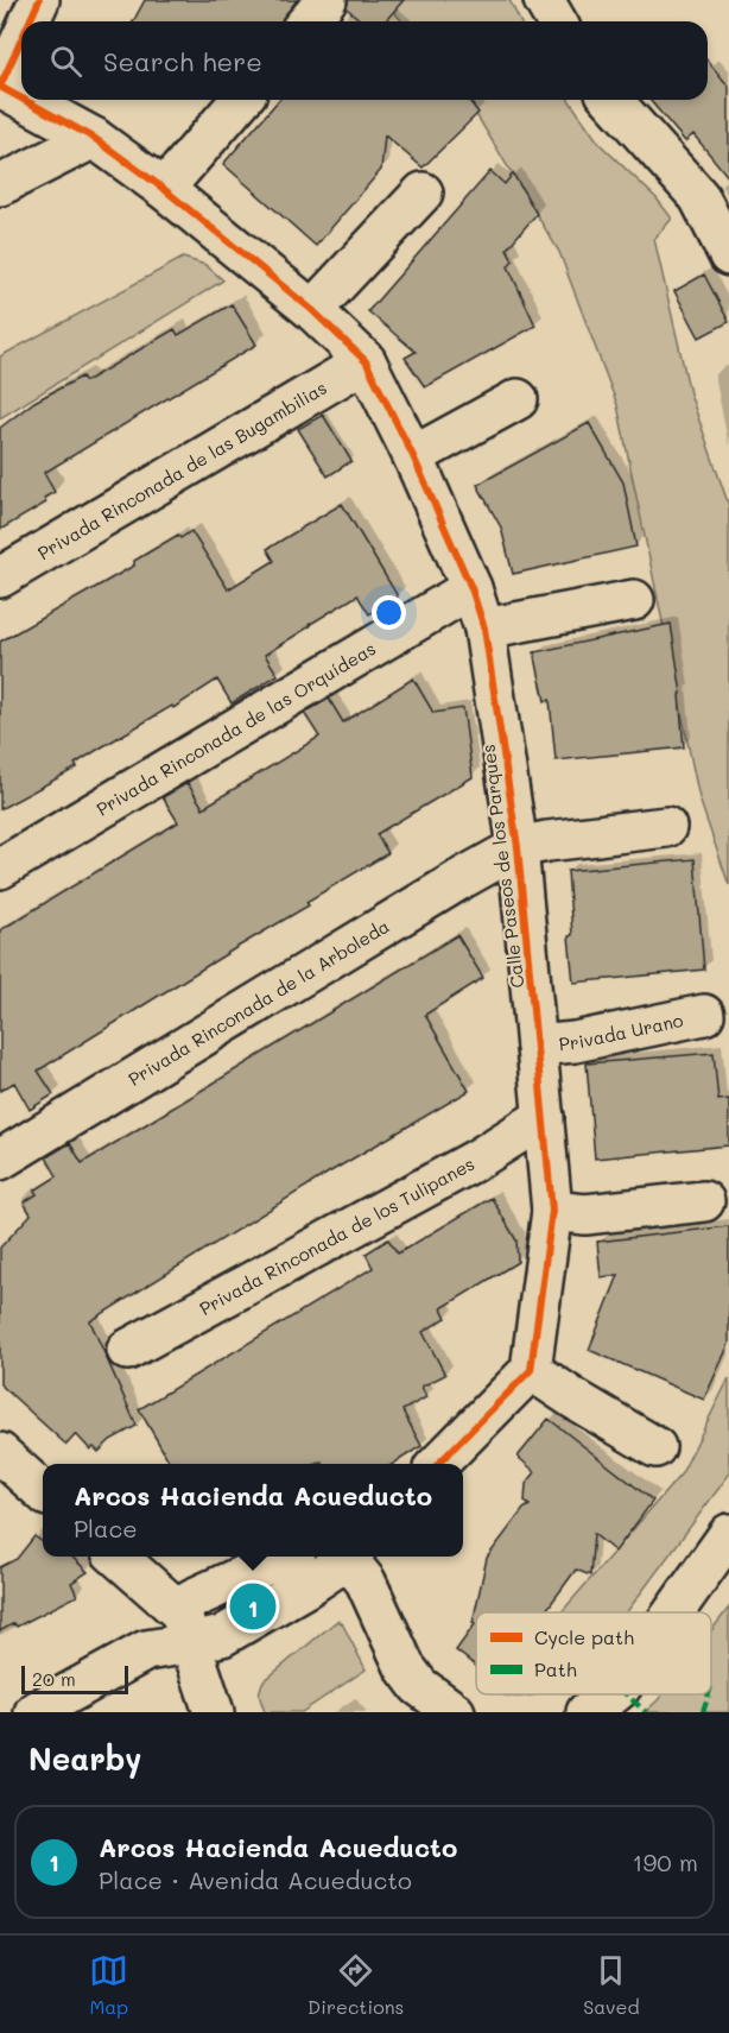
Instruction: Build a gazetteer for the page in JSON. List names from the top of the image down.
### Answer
{
  "streets": {
    "street": [
      "Privada Rinconada de las Bugambilias",
      "Privada Rinconada de las Orquídeas",
      "Calle Paseos de los Parques",
      "Privada Rinconada de la Arboleda",
      "Privada Urano",
      "Privada Rinconada de los Tulipanes"
    ]
  },
  "crossings": [
    ["Privada Rinconada de las Bugambilias", "Calle Paseos de los Parques"],
    ["Privada Rinconada de las Orquídeas", "Calle Paseos de los Parques"],
    ["Calle Paseos de los Parques", "Privada Rinconada de la Arboleda"],
    ["Calle Paseos de los Parques", "Privada Urano"],
    ["Calle Paseos de los Parques", "Privada Rinconada de los Tulipanes"]
  ],
  "legend": ["Cycle path", "Path"],
  "scale_bar": "20 m",
  "page": {
    "search": "Search here",
    "popup": ["Arcos Hacienda Acueducto", "Place"],
    "pins": "1",
    "scale": "20 m",
    "heading": "Nearby",
    "list": [
      {
        "mark": "1",
        "name": "Arcos Hacienda Acueducto",
        "note": "Place · Avenida Acueducto",
        "value": "190 m"
      }
    ],
    "nav": ["Map", "Directions", "Saved"]
  }
}
